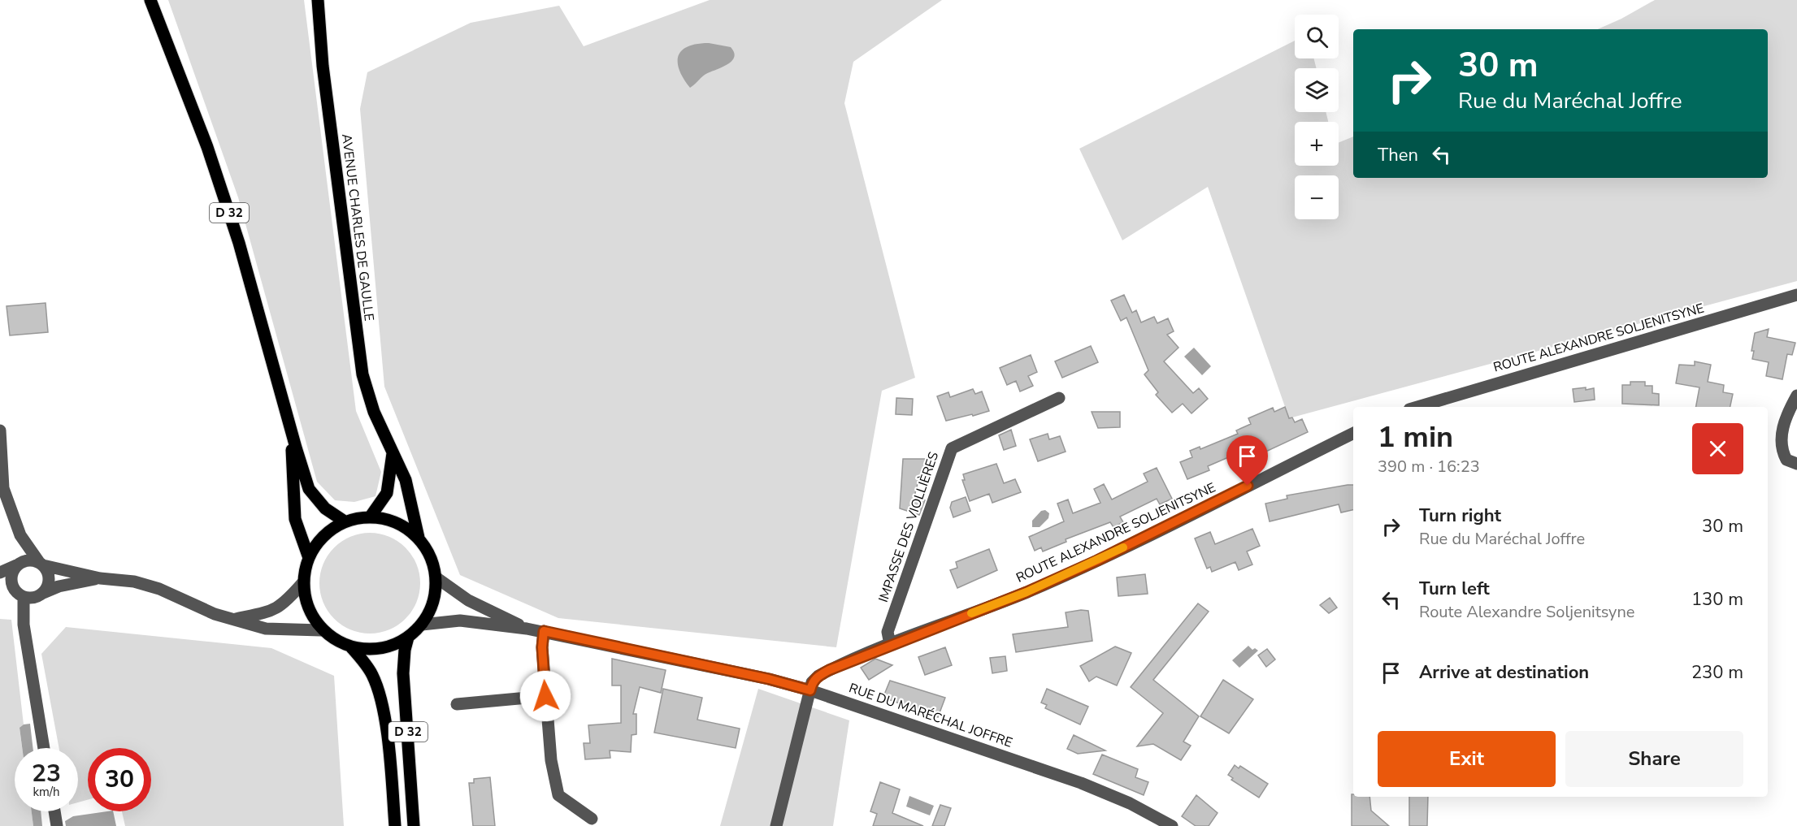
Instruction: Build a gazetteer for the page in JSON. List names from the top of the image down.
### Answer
{
  "streets": {
    "main road": ["D 32", "AVENUE CHARLES DE GAULLE"],
    "street": ["ROUTE ALEXANDRE SOLJENITSYNE", "IMPASSE DES VIOLLIÈRES", "RUE DU MARÉCHAL JOFFRE"]
  },
  "crossings": [
    ["D 32", "AVENUE CHARLES DE GAULLE"],
    ["D 32", "RUE DU MARÉCHAL JOFFRE"],
    ["AVENUE CHARLES DE GAULLE", "RUE DU MARÉCHAL JOFFRE"],
    ["ROUTE ALEXANDRE SOLJENITSYNE", "IMPASSE DES VIOLLIÈRES"],
    ["ROUTE ALEXANDRE SOLJENITSYNE", "RUE DU MARÉCHAL JOFFRE"]
  ],
  "page": {
    "map_buttons": ["+", "−"],
    "turn": ["30 m", "Rue du Maréchal Joffre"],
    "then": "Then",
    "heading": ["1 min", "390 m · 16:23"],
    "list": [
      {
        "name": "Turn right",
        "note": "Rue du Maréchal Joffre",
        "value": "30 m"
      },
      {
        "name": "Turn left",
        "note": "Route Alexandre Soljenitsyne",
        "value": "130 m"
      },
      {
        "name": "Arrive at destination",
        "value": "230 m"
      }
    ],
    "buttons": ["Exit", "Share"],
    "speed": "23 km/h",
    "limit": "30"
  }
}
